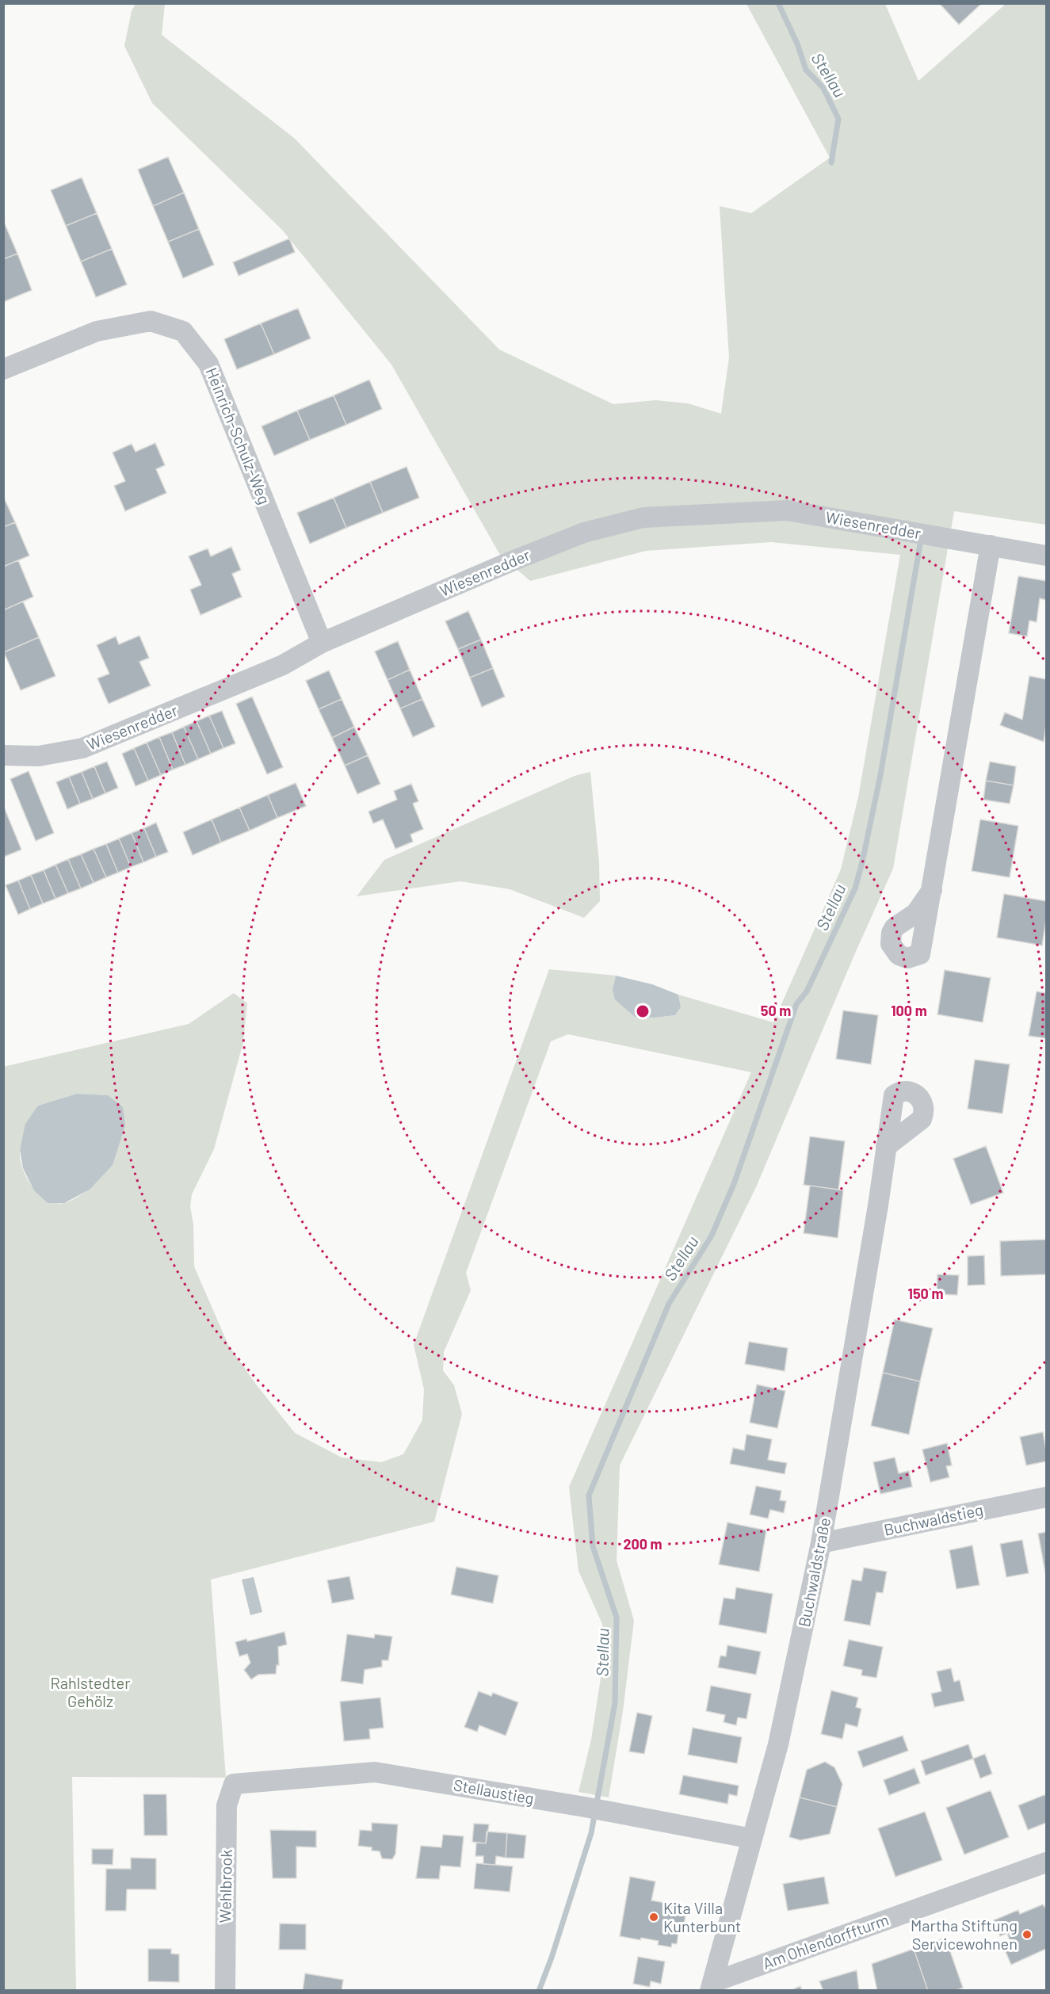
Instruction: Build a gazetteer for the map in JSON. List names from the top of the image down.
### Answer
{
  "streets": {
    "street": [
      "Heinrich-Schulz-Weg",
      "Wiesenredder",
      "Buchwaldstieg",
      "Buchwaldstraße",
      "Stellaustieg",
      "Wehlbrook",
      "Am Ohlendorffturm"
    ]
  },
  "crossings": [
    ["Heinrich-Schulz-Weg", "Wiesenredder"],
    ["Buchwaldstieg", "Buchwaldstraße"],
    ["Buchwaldstraße", "Stellaustieg"],
    ["Buchwaldstraße", "Am Ohlendorffturm"],
    ["Stellaustieg", "Wehlbrook"]
  ],
  "water": ["Stellau"],
  "parks": ["Rahlstedter Gehölz"],
  "places": ["Kita Villa Kunterbunt", "Martha Stiftung Servicewohnen"],
  "rings": [
    "50 m",
    "100 m",
    "150 m",
    "200 m"
  ]
}
